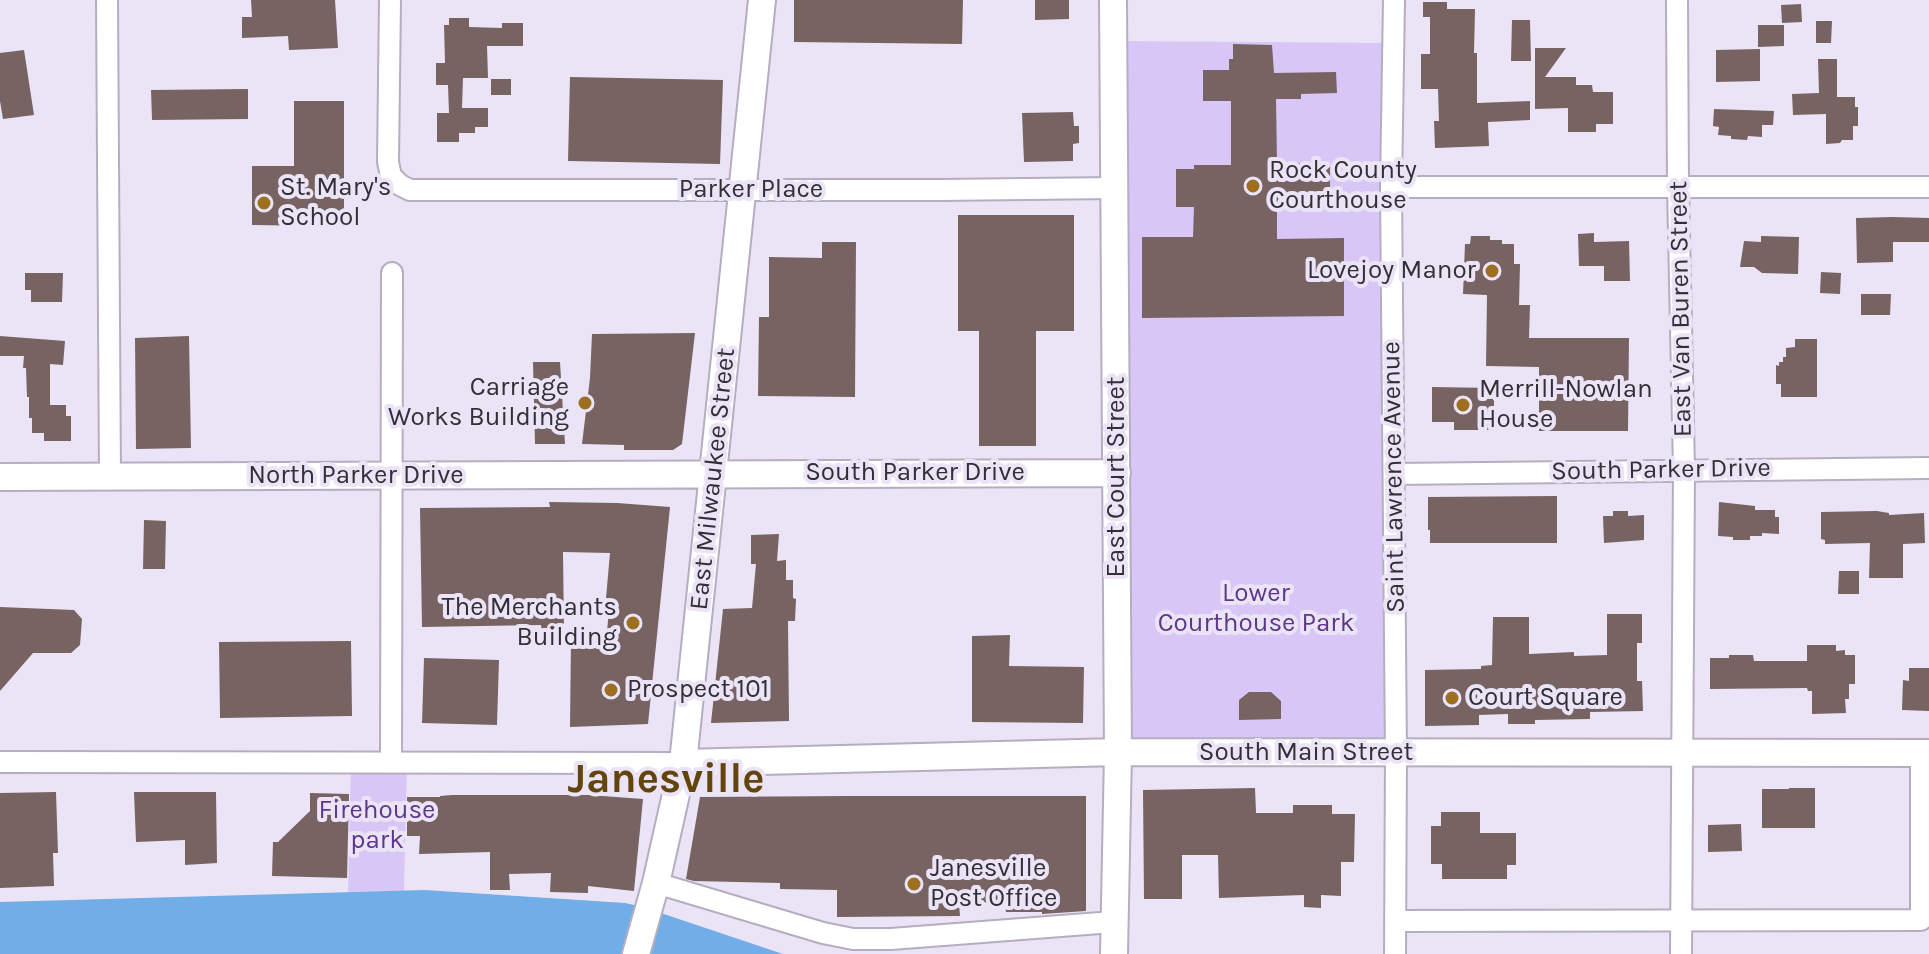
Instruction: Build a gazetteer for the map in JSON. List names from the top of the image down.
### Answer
{
  "streets": {
    "main road": [
      "South Parker Drive",
      "North Parker Drive",
      "East Court Street",
      "East Milwaukee Street",
      "South Main Street"
    ],
    "street": ["Parker Place", "East Van Buren Street", "Saint Lawrence Avenue"]
  },
  "crossings": [
    ["Parker Place", "East Court Street"],
    ["Parker Place", "East Milwaukee Street"],
    ["East Van Buren Street", "South Parker Drive"],
    ["East Van Buren Street", "South Main Street"],
    ["South Parker Drive", "North Parker Drive"],
    ["South Parker Drive", "East Court Street"],
    ["South Parker Drive", "Saint Lawrence Avenue"],
    ["South Parker Drive", "East Milwaukee Street"],
    ["North Parker Drive", "East Milwaukee Street"],
    ["East Court Street", "South Main Street"],
    ["Saint Lawrence Avenue", "South Main Street"],
    ["East Milwaukee Street", "South Main Street"]
  ],
  "districts": ["Janesville"],
  "parks": ["Lower Courthouse Park", "Firehouse park"],
  "places": [
    "Rock County Courthouse",
    "St. Mary's School",
    "Lovejoy Manor",
    "Carriage Works Building",
    "Merrill-Nowlan House",
    "The Merchants Building",
    "Prospect 101",
    "Court Square",
    "Janesville Post Office"
  ]
}
